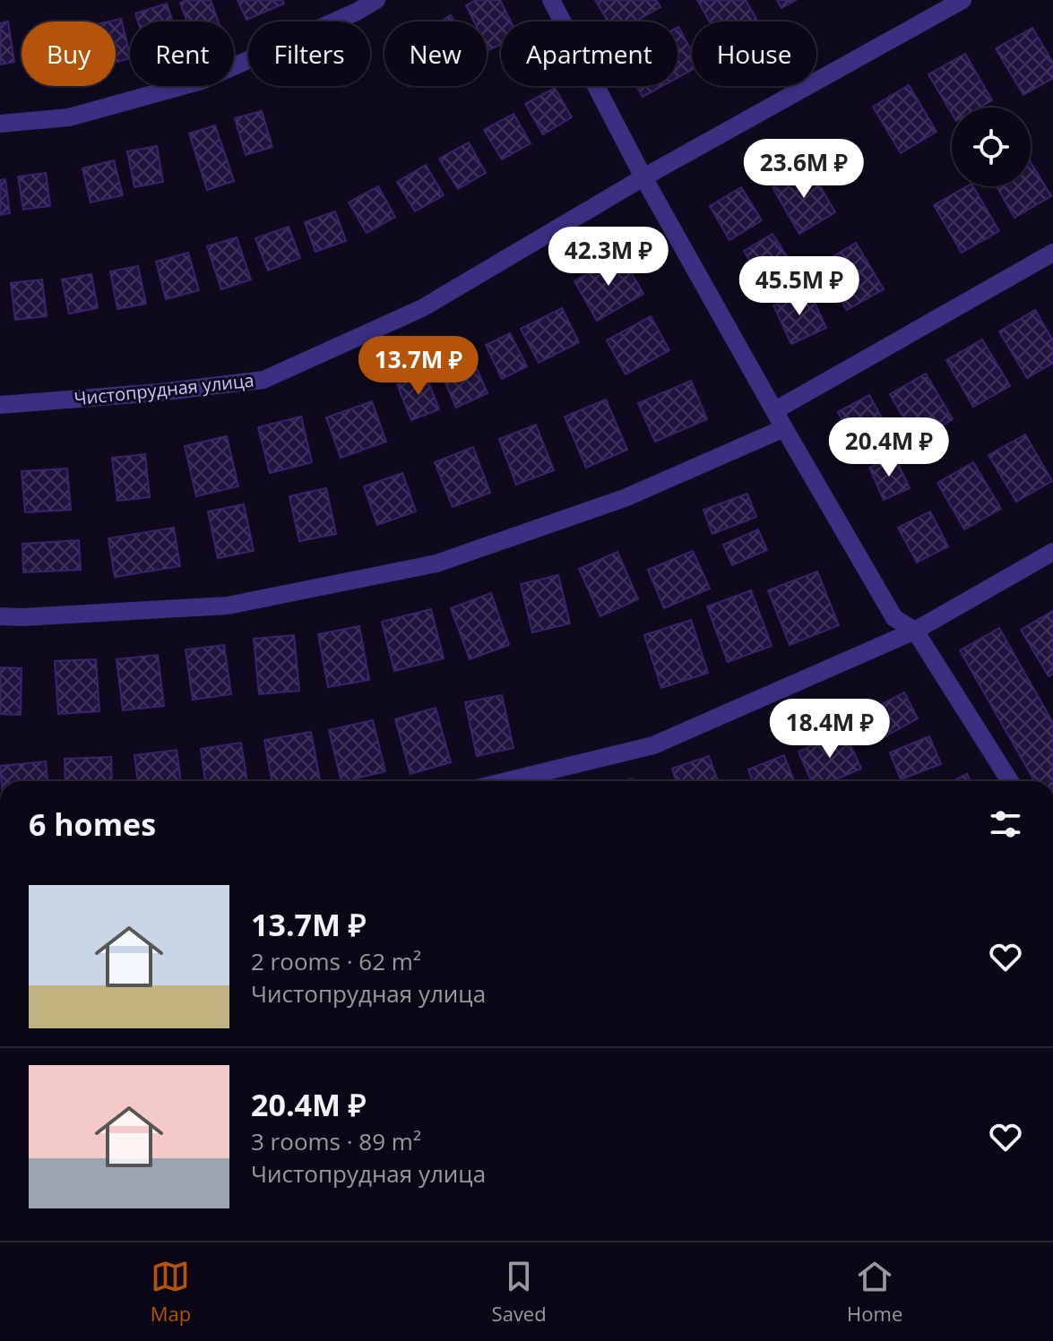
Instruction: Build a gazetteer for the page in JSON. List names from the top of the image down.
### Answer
{
  "streets": {
    "street": ["Чистопрудная улица"]
  },
  "page": {
    "chip": [
      "Buy",
      "Rent",
      "Filters",
      "New",
      "Apartment",
      "House"
    ],
    "price": [
      "23.6M ₽",
      "42.3M ₽",
      "45.5M ₽",
      "13.7M ₽",
      "20.4M ₽",
      "18.4M ₽"
    ],
    "heading": "6 homes",
    "list": [
      {
        "name": "13.7M ₽",
        "note": "2 rooms · 62 m² · Чистопрудная улица"
      },
      {
        "name": "20.4M ₽",
        "note": "3 rooms · 89 m² · Чистопрудная улица"
      }
    ],
    "tabs": ["Map", "Saved", "Home"]
  }
}
